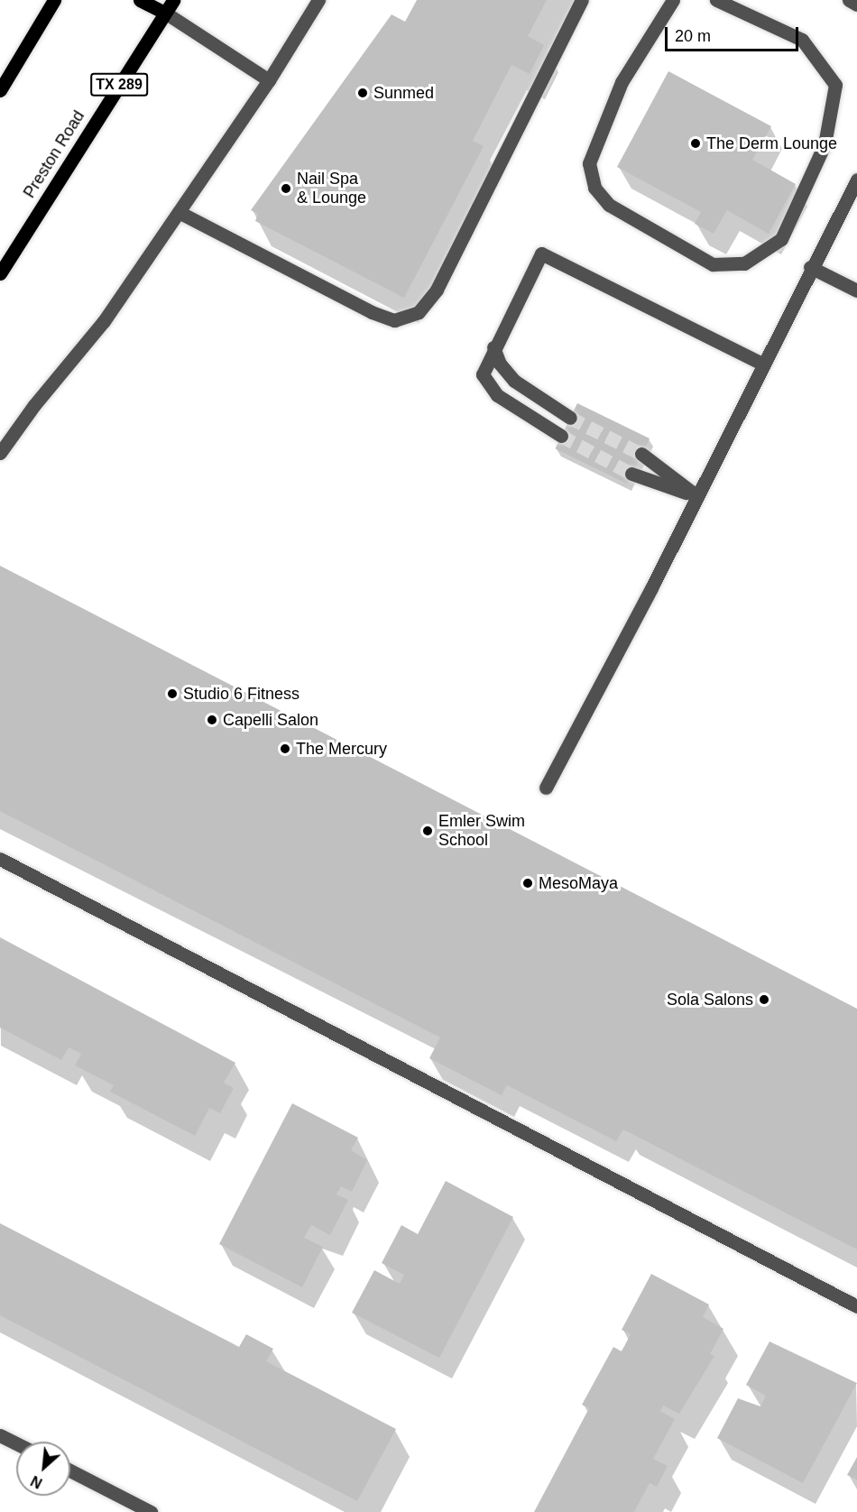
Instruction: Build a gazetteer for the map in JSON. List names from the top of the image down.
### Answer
{
  "streets": {
    "main road": ["TX 289", "Preston Road"]
  },
  "places": [
    "Sunmed",
    "The Derm Lounge",
    "Nail Spa & Lounge",
    "Studio 6 Fitness",
    "Capelli Salon",
    "The Mercury",
    "Emler Swim School",
    "MesoMaya",
    "Sola Salons"
  ],
  "scale_bar": "20 m",
  "north": "bottom left"
}
